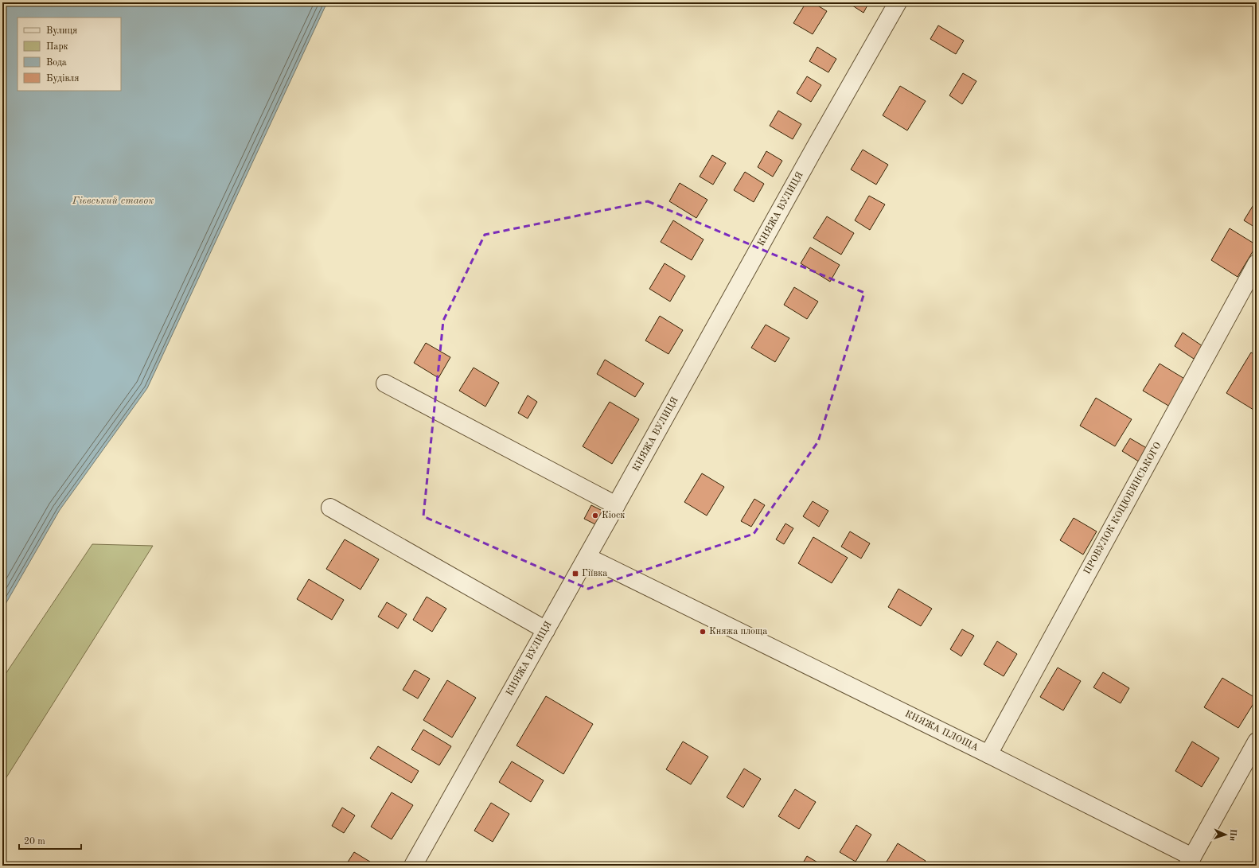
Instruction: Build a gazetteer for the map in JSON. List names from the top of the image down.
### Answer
{
  "streets": {
    "street": ["КНЯЖА ВУЛИЦЯ", "ПРОВУЛОК КОЦЮБИНСЬКОГО", "КНЯЖА ПЛОЩА"]
  },
  "crossings": [
    ["КНЯЖА ВУЛИЦЯ", "КНЯЖА ПЛОЩА"],
    ["ПРОВУЛОК КОЦЮБИНСЬКОГО", "КНЯЖА ПЛОЩА"]
  ],
  "water": ["Гієвський ставок"],
  "places": {
    "other": ["Кіоск", "Княжа площа"],
    "transit": ["Гіївка"]
  },
  "legend": [
    "Вулиця",
    "Парк",
    "Вода",
    "Будівля"
  ],
  "scale_bar": "20 m",
  "north": "right"
}
